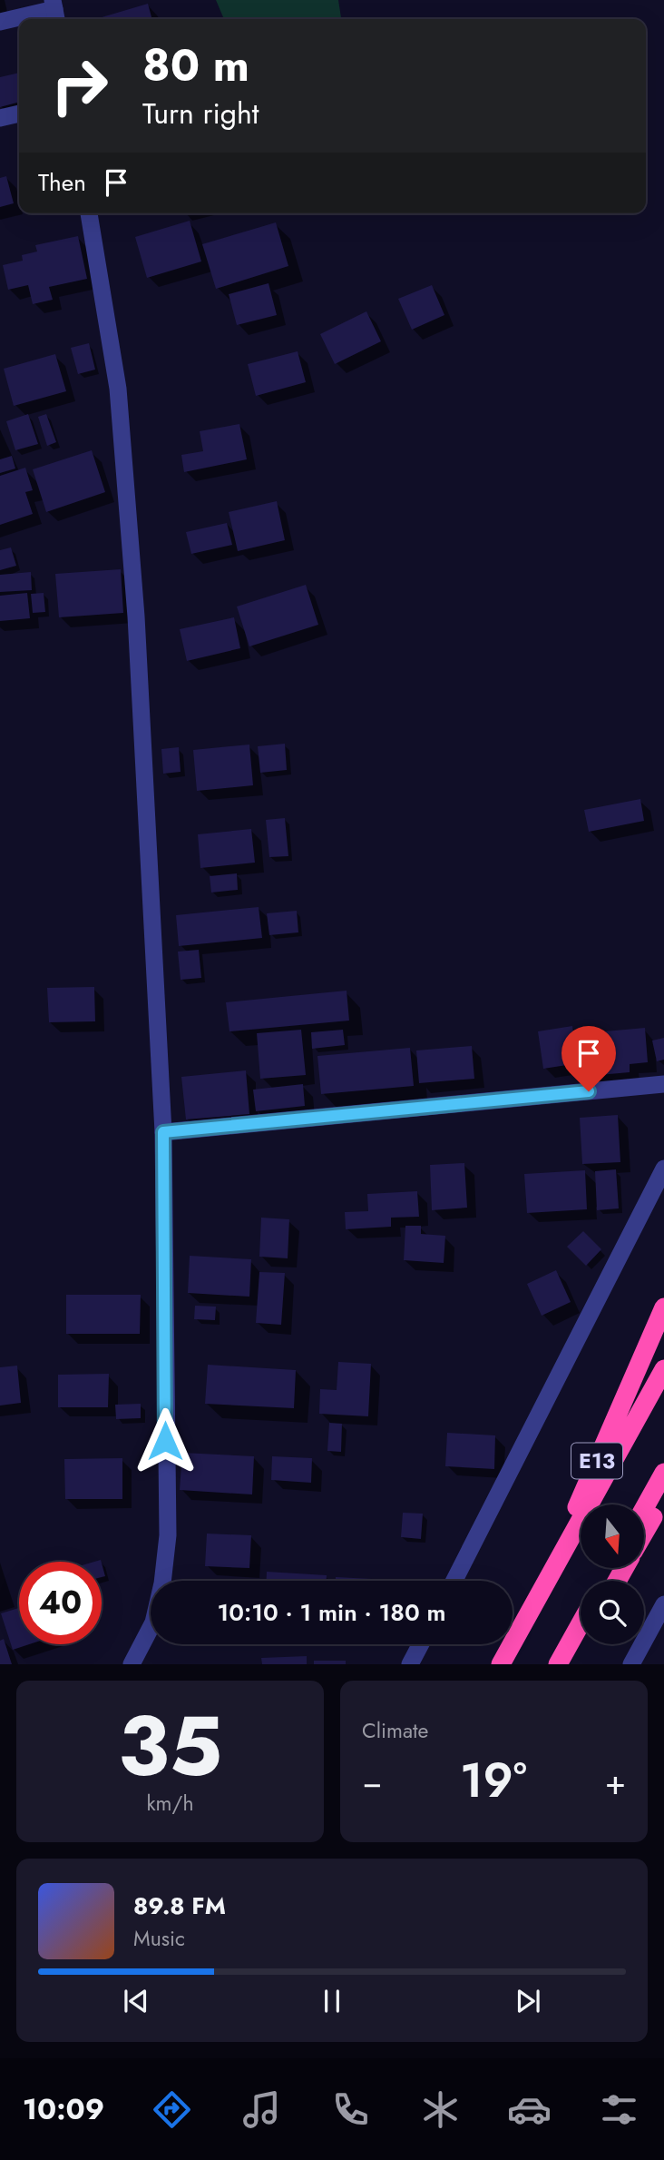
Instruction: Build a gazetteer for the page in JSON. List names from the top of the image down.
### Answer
{
  "streets": {
    "highway": ["E13"]
  },
  "north": "bottom",
  "page": {
    "turn": ["80 m", "Turn right"],
    "then": "Then",
    "limit": "40",
    "trip": "10:10 · 1 min · 180 m",
    "tile": [
      ["35", "km/h"],
      "Climate"
    ],
    "heat": ["−", "19°", "+"],
    "song": ["89.8 FM", "Music"],
    "tabs": "10:09"
  }
}
